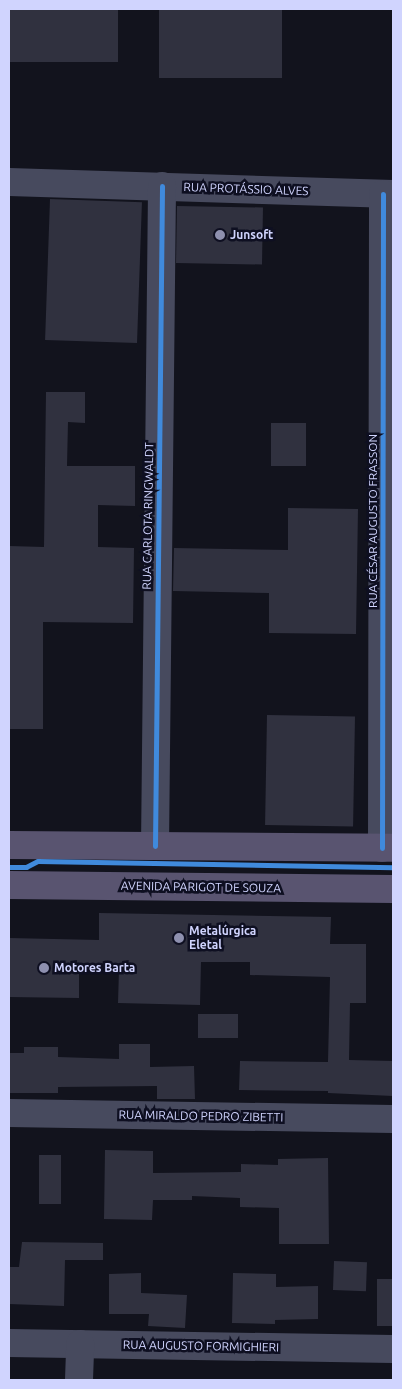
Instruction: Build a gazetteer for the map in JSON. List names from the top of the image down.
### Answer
{
  "streets": {
    "main road": ["AVENIDA PARIGOT DE SOUZA"],
    "street": [
      "RUA PROTÁSSIO ALVES",
      "RUA CARLOTA RINGWALDT",
      "RUA CÉSAR AUGUSTO FRASSON",
      "RUA MIRALDO PEDRO ZIBETTI",
      "RUA AUGUSTO FORMIGHIERI"
    ]
  },
  "crossings": [
    ["RUA PROTÁSSIO ALVES", "RUA CARLOTA RINGWALDT"],
    ["RUA PROTÁSSIO ALVES", "RUA CÉSAR AUGUSTO FRASSON"]
  ],
  "places": ["Junsoft", "Metalúrgica Eletal", "Motores Barta"]
}
